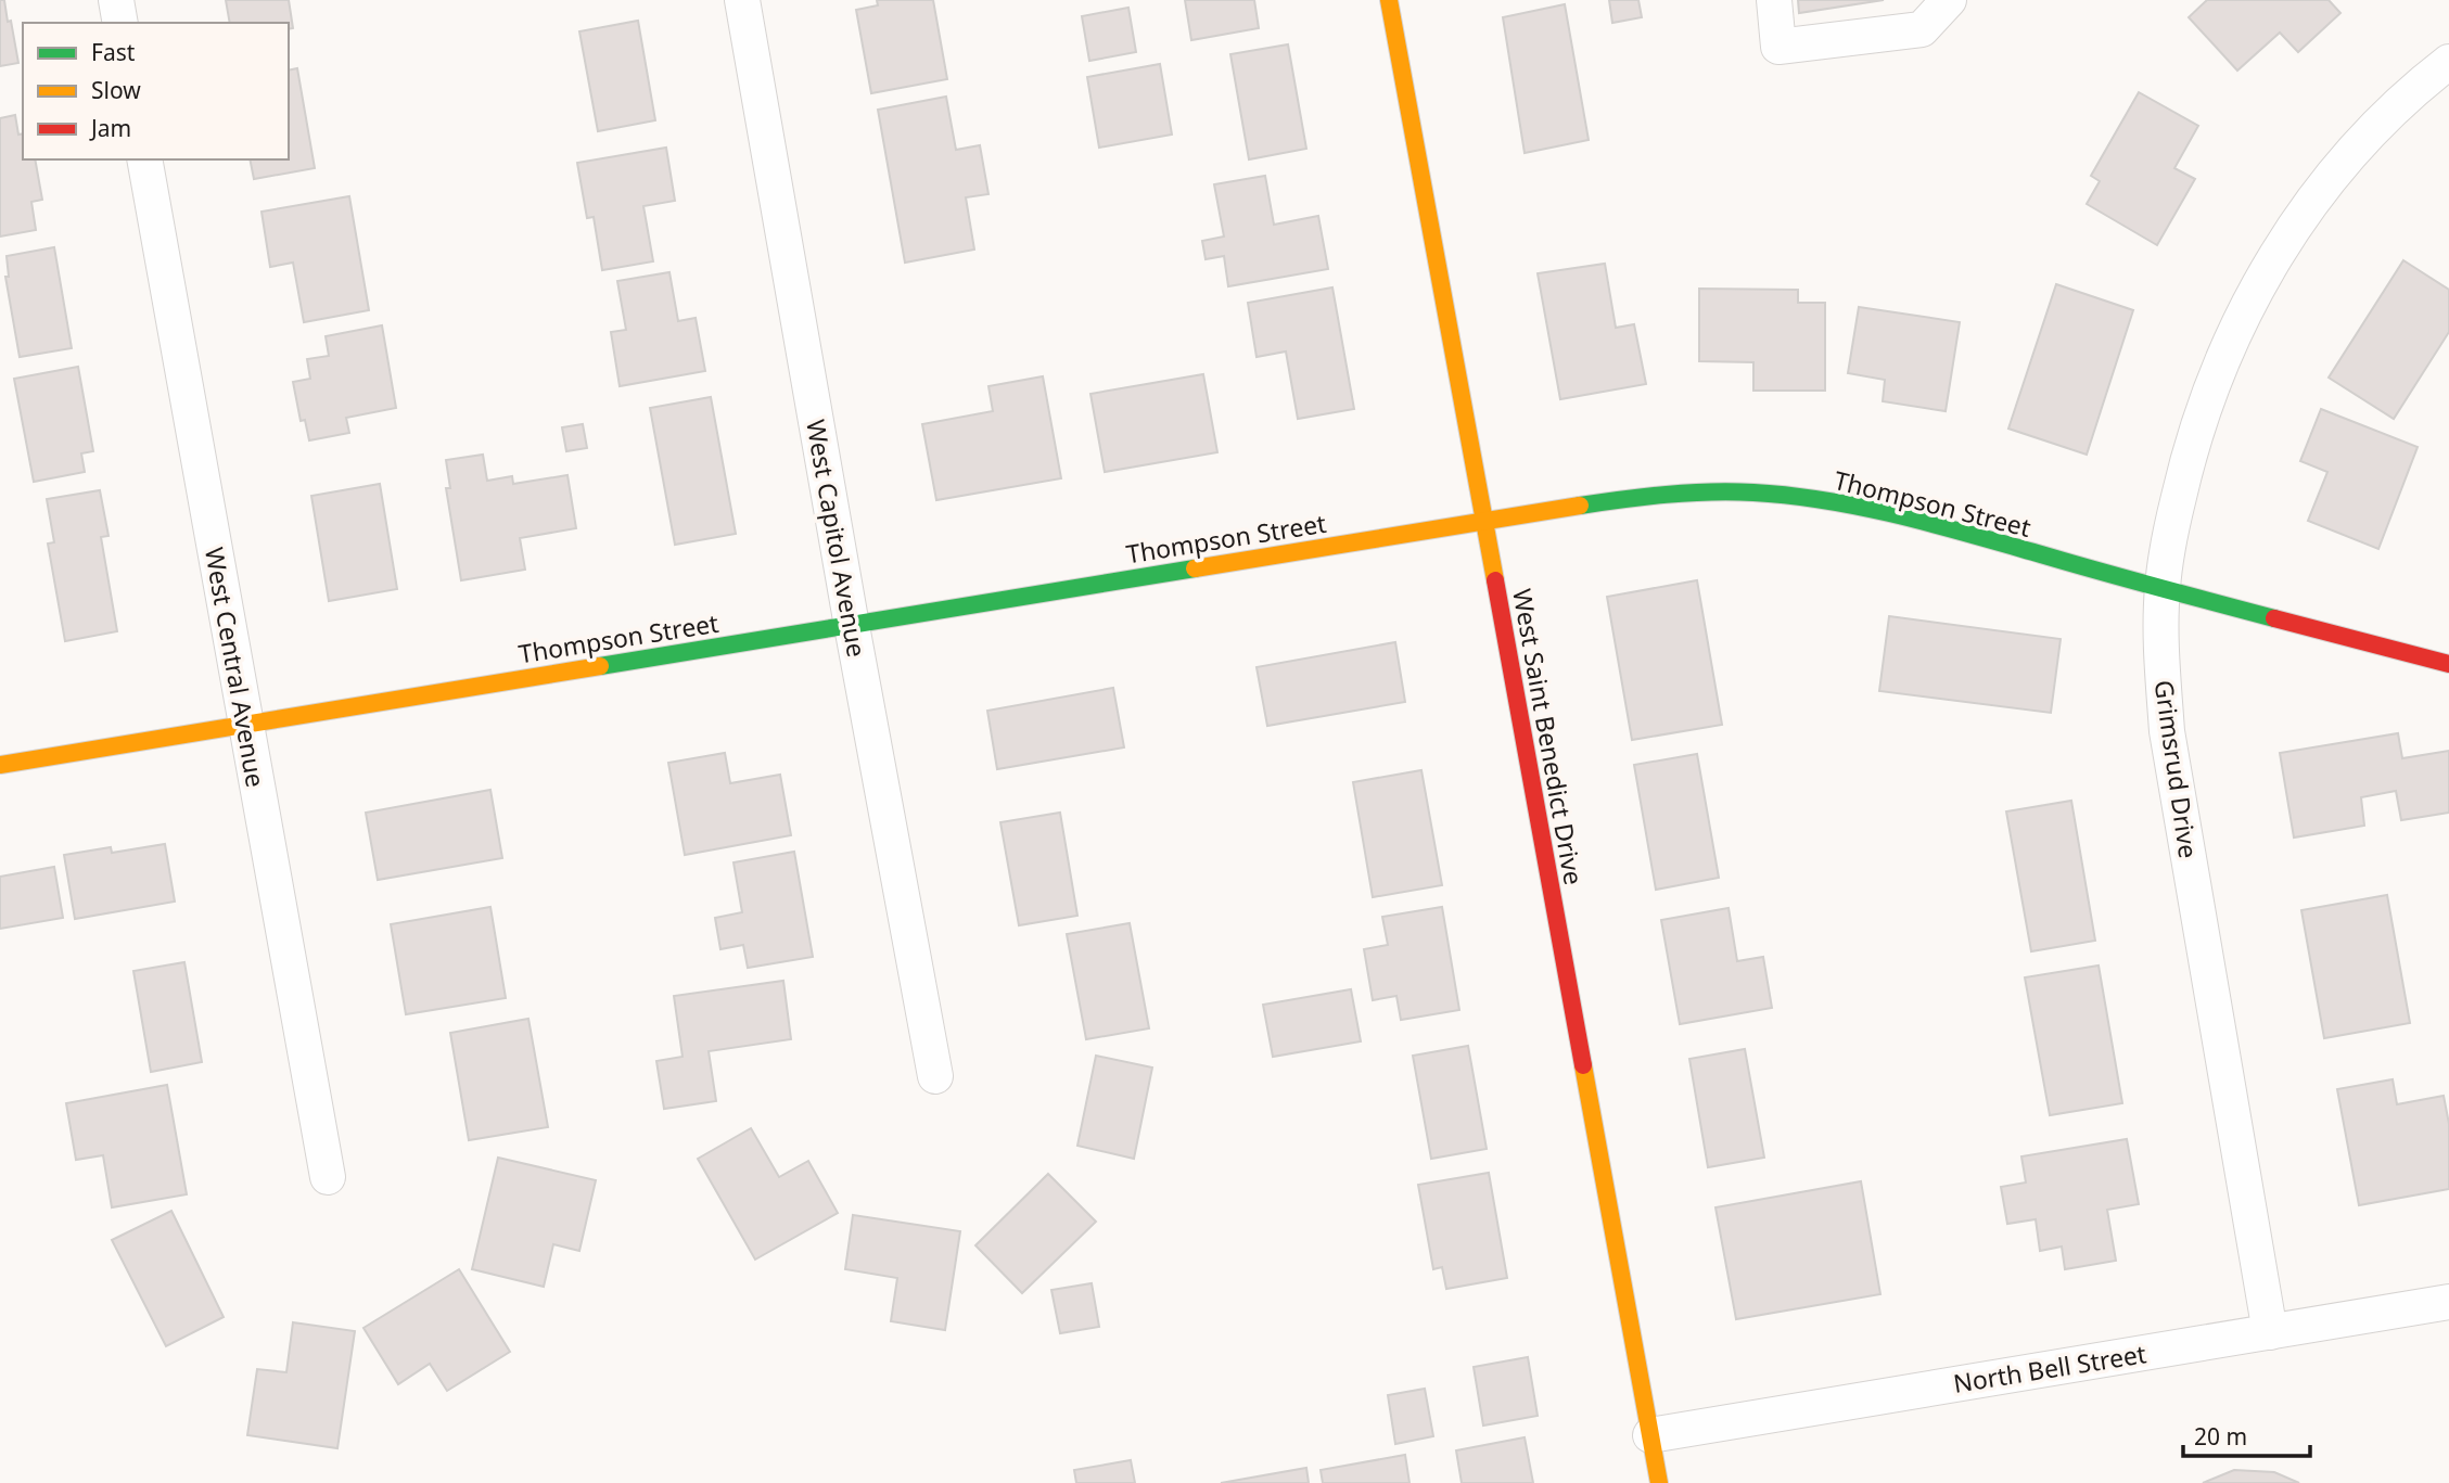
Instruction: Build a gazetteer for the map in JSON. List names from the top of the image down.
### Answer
{
  "streets": {
    "street": [
      "Thompson Street",
      "West Capitol Avenue",
      "West Central Avenue",
      "West Saint Benedict Drive",
      "Grimsrud Drive",
      "North Bell Street"
    ]
  },
  "crossings": [
    ["Thompson Street", "West Capitol Avenue"],
    ["Thompson Street", "West Central Avenue"],
    ["Thompson Street", "West Saint Benedict Drive"],
    ["Thompson Street", "Grimsrud Drive"],
    ["West Saint Benedict Drive", "North Bell Street"],
    ["Grimsrud Drive", "North Bell Street"]
  ],
  "legend": ["Fast", "Slow", "Jam"],
  "scale_bar": "20 m"
}
